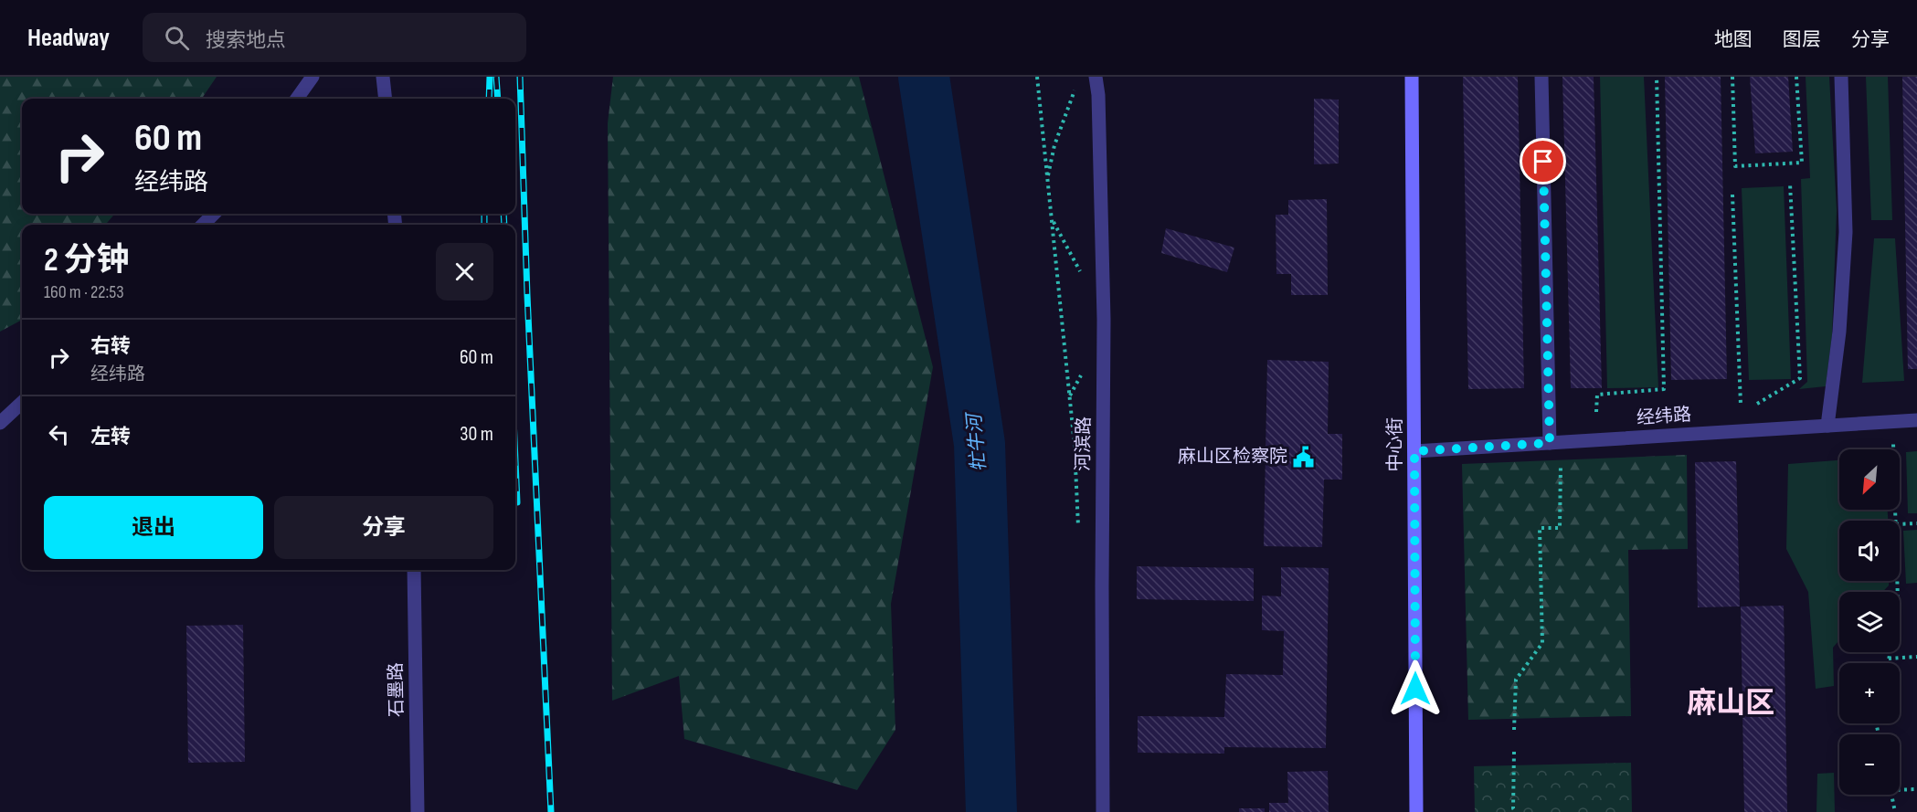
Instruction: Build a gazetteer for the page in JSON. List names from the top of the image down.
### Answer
{
  "streets": {
    "main road": ["中心街"],
    "street": ["经纬路", "河滨路", "石墨路"]
  },
  "crossings": [
    ["经纬路", "中心街"]
  ],
  "districts": ["麻山区"],
  "water": ["牤牛河"],
  "places": {
    "public building": ["麻山区检察院"]
  },
  "north": "bottom left",
  "page": {
    "header": "Headway",
    "search": "搜索地点",
    "nav": ["地图", "图层", "分享"],
    "turn": ["60 m", "经纬路"],
    "heading": ["2 分钟", "160 m · 22:53"],
    "list": [
      {
        "name": "右转",
        "note": "经纬路",
        "value": "60 m"
      },
      {
        "name": "左转",
        "value": "30 m"
      }
    ],
    "map_buttons": ["+", "−"],
    "buttons": ["退出", "分享"]
  }
}
